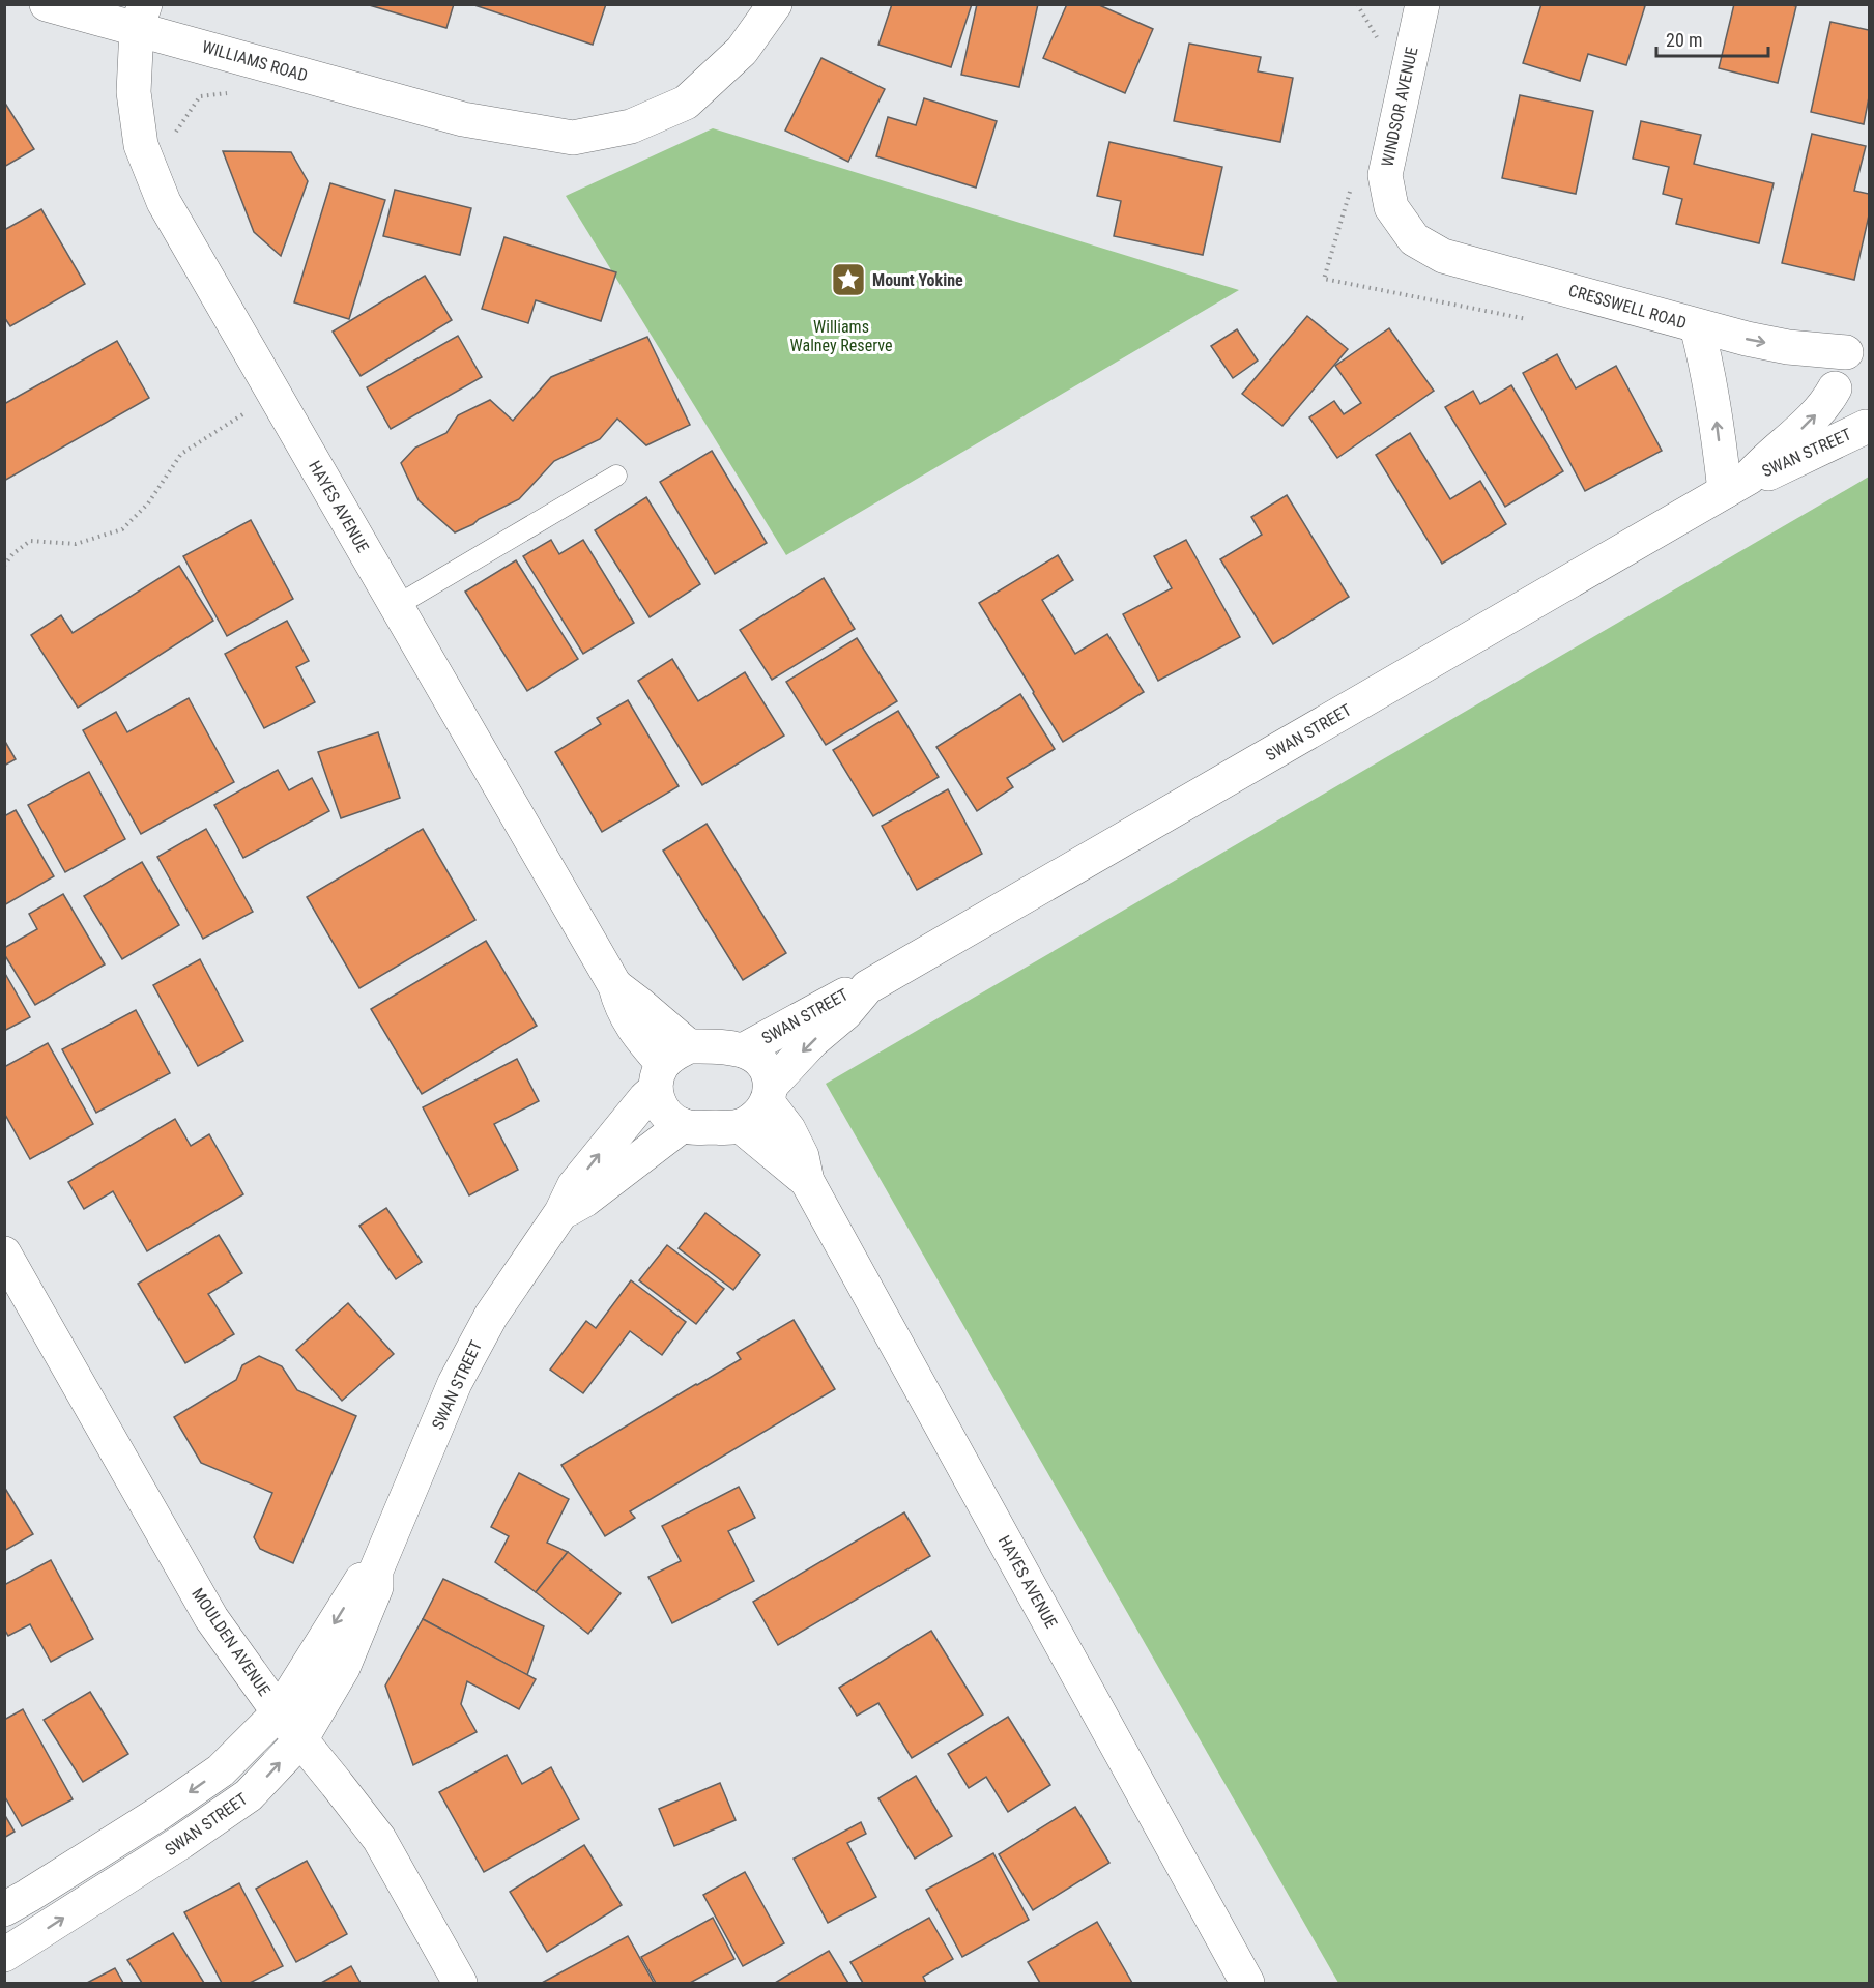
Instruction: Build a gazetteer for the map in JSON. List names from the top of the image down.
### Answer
{
  "streets": {
    "street": [
      "WILLIAMS ROAD",
      "WINDSOR AVENUE",
      "CRESSWELL ROAD",
      "SWAN STREET",
      "HAYES AVENUE",
      "MOULDEN AVENUE"
    ]
  },
  "crossings": [
    ["WILLIAMS ROAD", "HAYES AVENUE"],
    ["WINDSOR AVENUE", "CRESSWELL ROAD"],
    ["SWAN STREET", "HAYES AVENUE"],
    ["SWAN STREET", "MOULDEN AVENUE"]
  ],
  "one_way": ["CRESSWELL ROAD"],
  "parks": ["Williams Walney Reserve"],
  "places": {
    "place": ["Mount Yokine"]
  },
  "scale_bar": "20 m"
}
